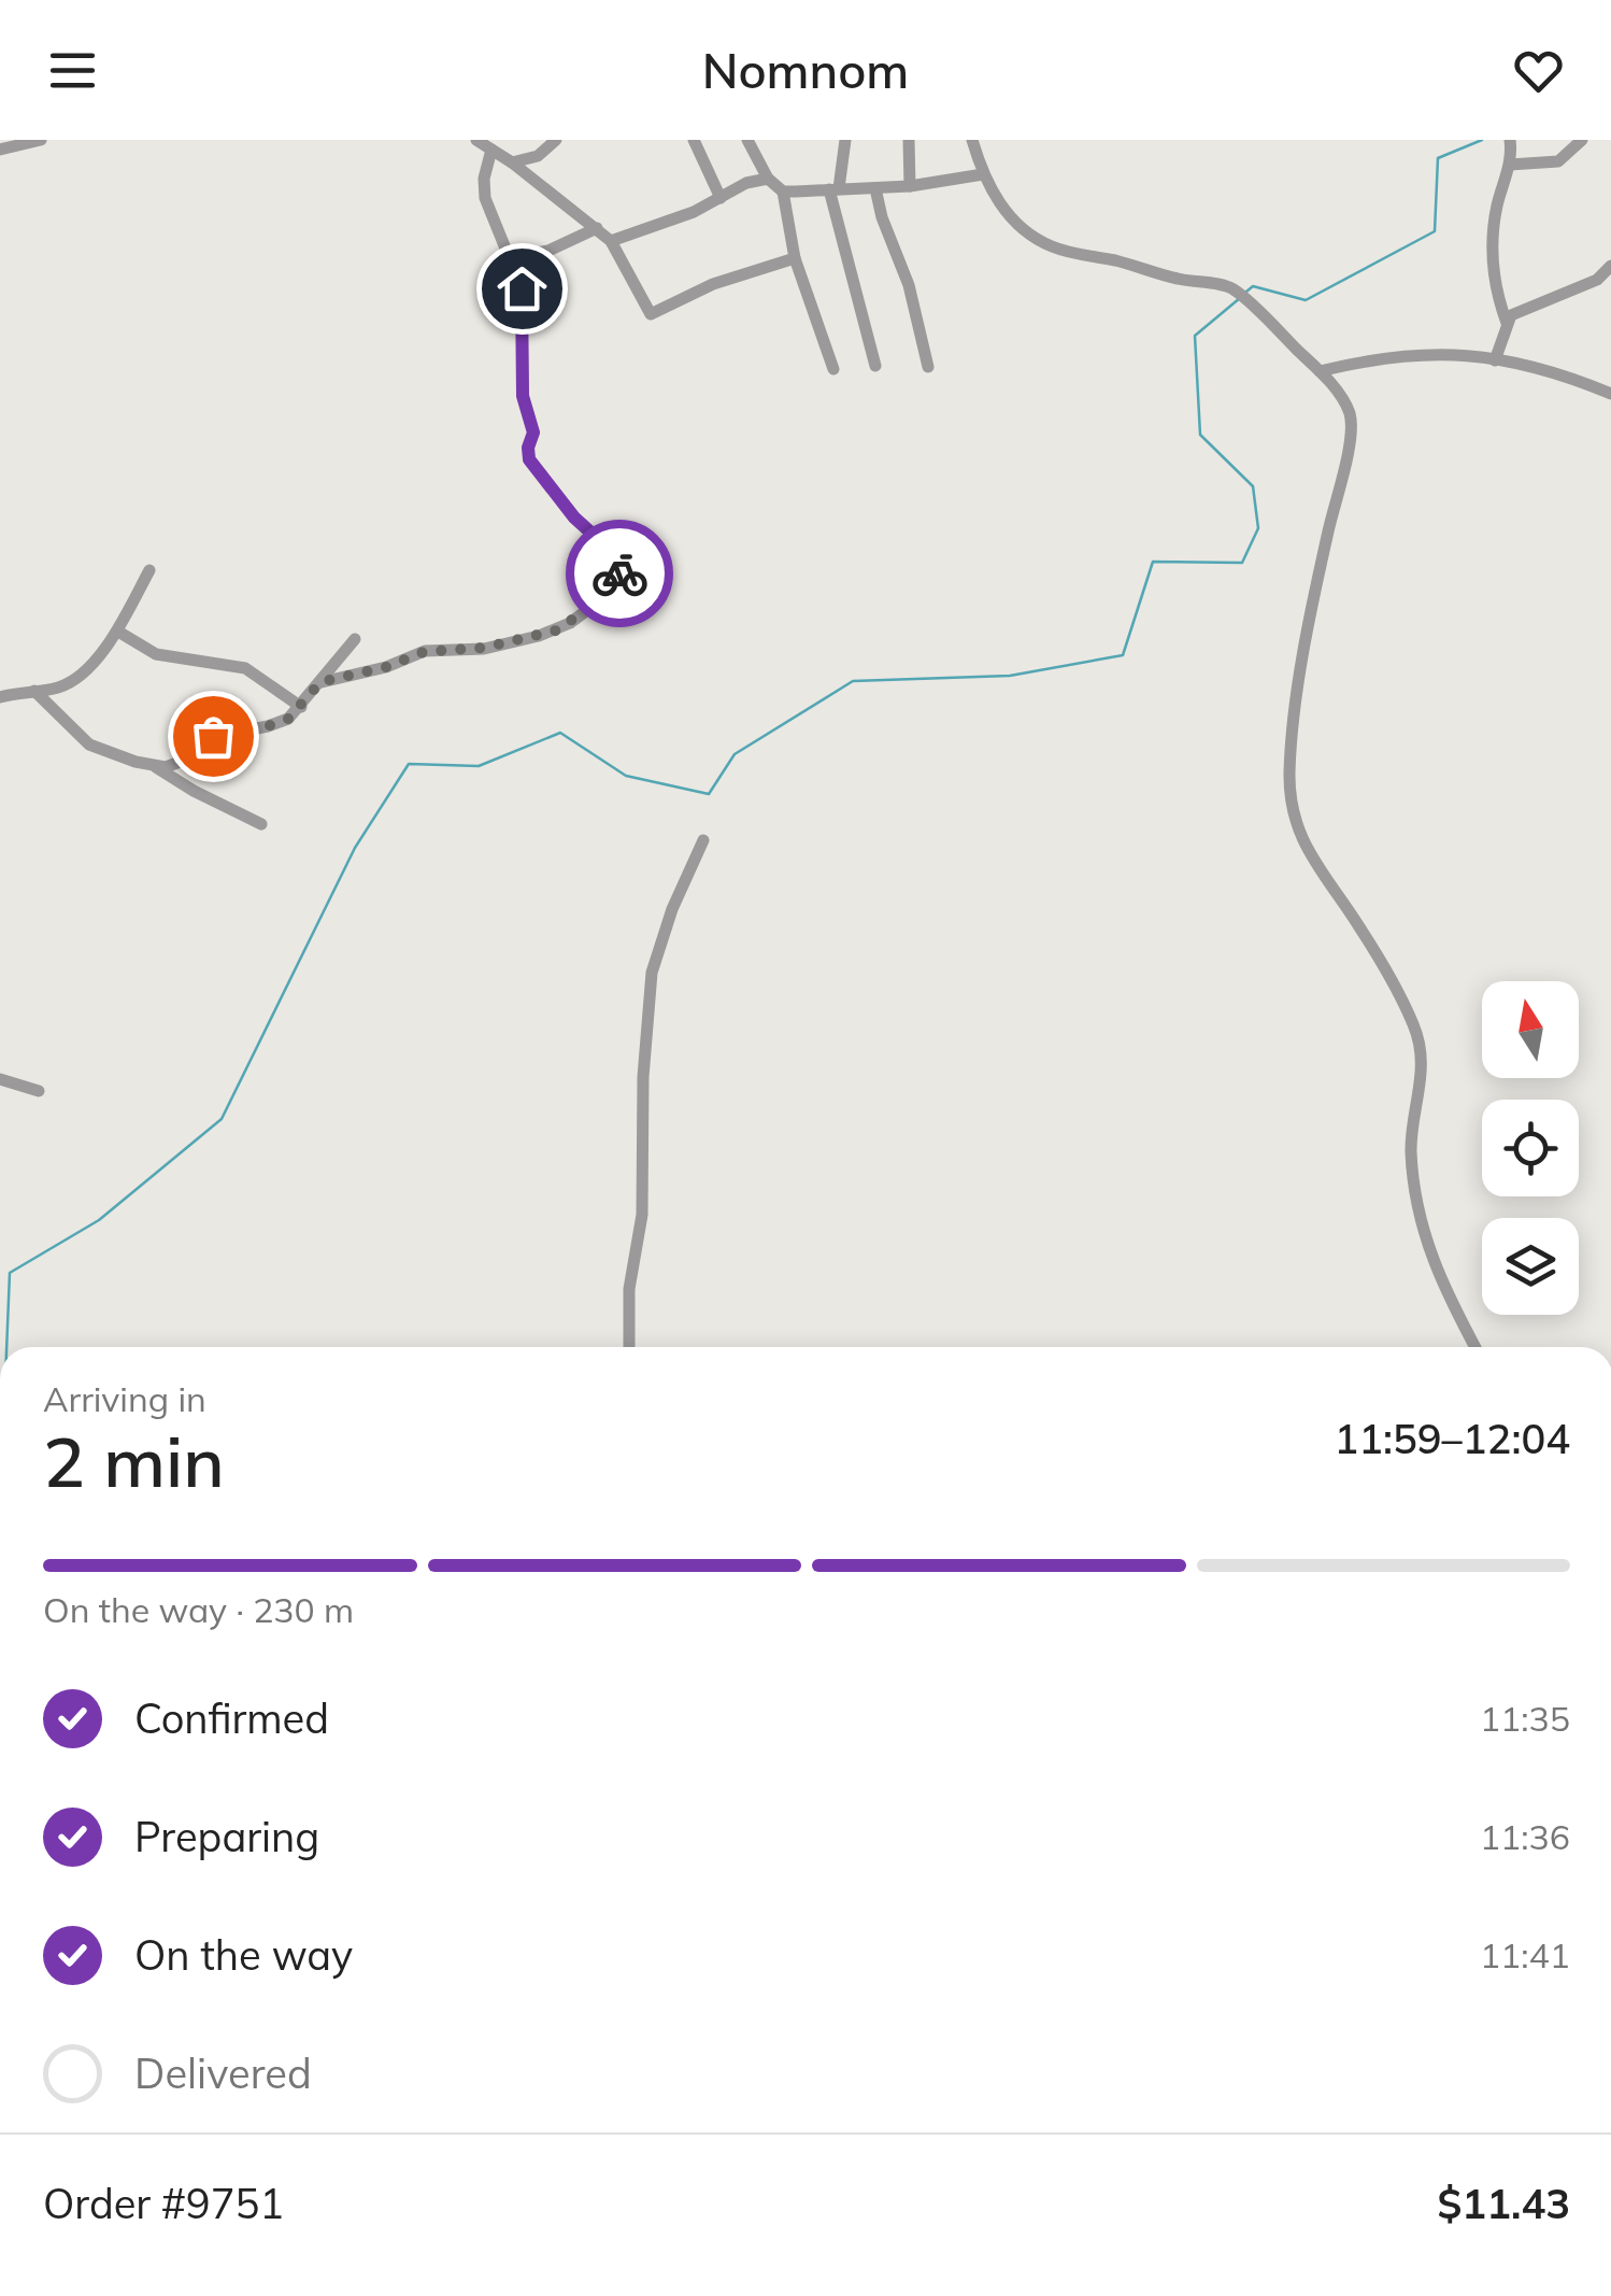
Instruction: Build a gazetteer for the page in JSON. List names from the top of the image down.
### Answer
{
  "north": "top",
  "page": {
    "header": "Nomnom",
    "heading": ["2 min", "Arriving in", "11:59–12:04"],
    "panel": ["Order #9751", "$11.43"],
    "bar": "On the way · 230 m",
    "list": [
      ["Confirmed", "11:35"],
      ["Preparing", "11:36"],
      ["On the way", "11:41"],
      "Delivered"
    ]
  }
}
